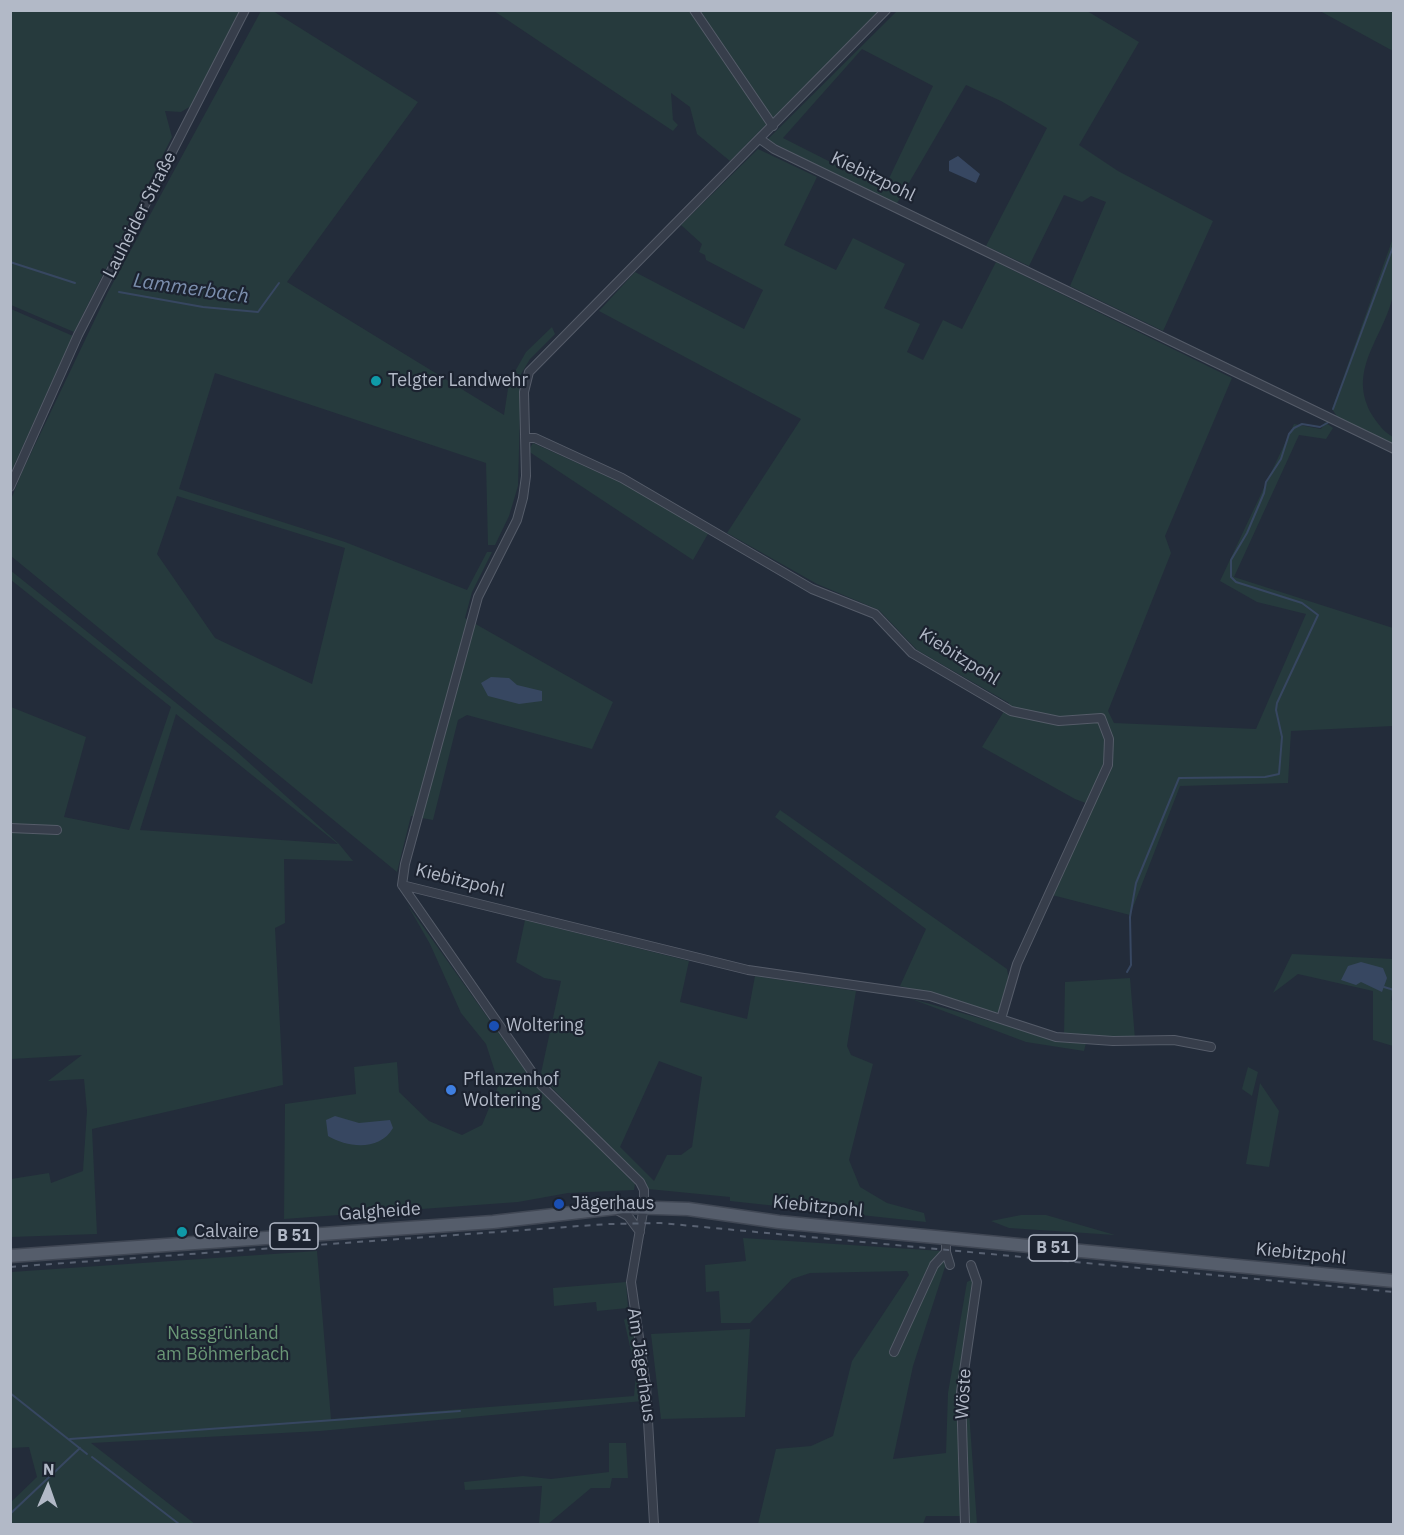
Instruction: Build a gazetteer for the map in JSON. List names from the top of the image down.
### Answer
{
  "streets": {
    "main road": ["Kiebitzpohl", "Galgheide", "B 51"],
    "street": ["Lauheider Straße", "Am Jägerhaus", "Wöste"]
  },
  "crossings": [
    ["Kiebitzpohl", "Galgheide"],
    ["Kiebitzpohl", "Am Jägerhaus"],
    ["Galgheide", "Am Jägerhaus"]
  ],
  "water": ["Lammerbach"],
  "parks": ["Nassgrünland am Böhmerbach"],
  "places": [
    "Telgter Landwehr",
    "Woltering",
    "Pflanzenhof Woltering",
    "Jägerhaus",
    "Calvaire"
  ],
  "north": "top"
}
